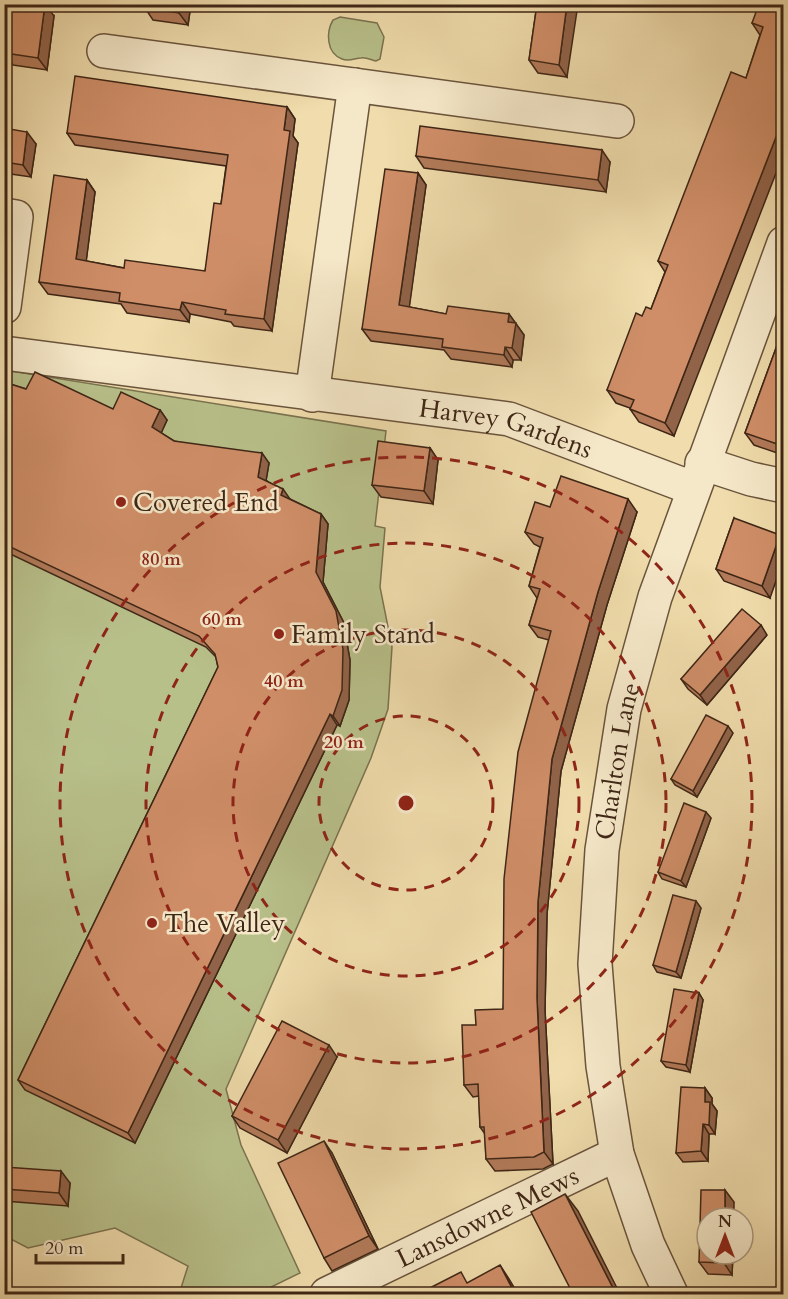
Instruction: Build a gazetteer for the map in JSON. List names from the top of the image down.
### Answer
{
  "streets": {
    "street": ["Harvey Gardens", "Charlton Lane", "Lansdowne Mews"]
  },
  "crossings": [
    ["Harvey Gardens", "Charlton Lane"],
    ["Charlton Lane", "Lansdowne Mews"]
  ],
  "places": ["Covered End", "Family Stand", "The Valley"],
  "scale_bar": "20 m",
  "north": "top",
  "rings": [
    "80 m",
    "60 m",
    "40 m",
    "20 m"
  ]
}
